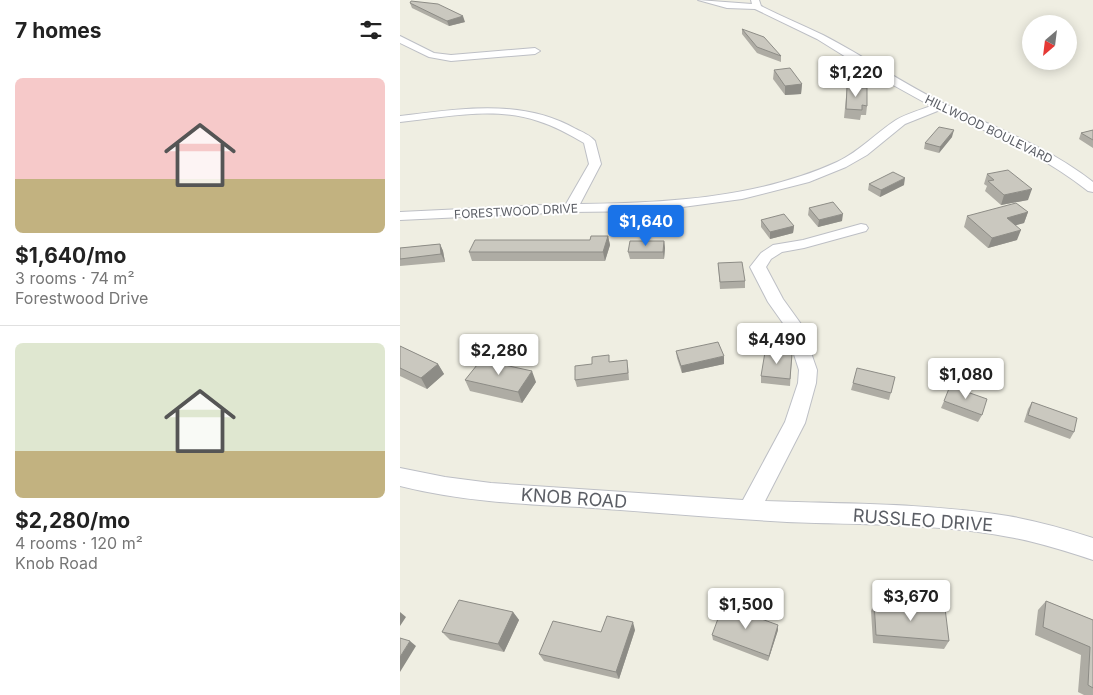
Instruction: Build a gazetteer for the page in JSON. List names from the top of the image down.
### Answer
{
  "streets": {
    "street": [
      "HILLWOOD BOULEVARD",
      "FORESTWOOD DRIVE",
      "KNOB ROAD",
      "RUSSLEO DRIVE"
    ]
  },
  "crossings": [
    ["HILLWOOD BOULEVARD", "FORESTWOOD DRIVE"],
    ["KNOB ROAD", "RUSSLEO DRIVE"]
  ],
  "north": "bottom left",
  "page": {
    "heading": "7 homes",
    "price": [
      "$1,220",
      "$1,640",
      "$4,490",
      "$2,280",
      "$1,080",
      "$3,670",
      "$1,500"
    ],
    "list": [
      {
        "name": "$1,640/mo",
        "note": "3 rooms · 74 m² · Forestwood Drive"
      },
      {
        "name": "$2,280/mo",
        "note": "4 rooms · 120 m² · Knob Road"
      }
    ]
  }
}
